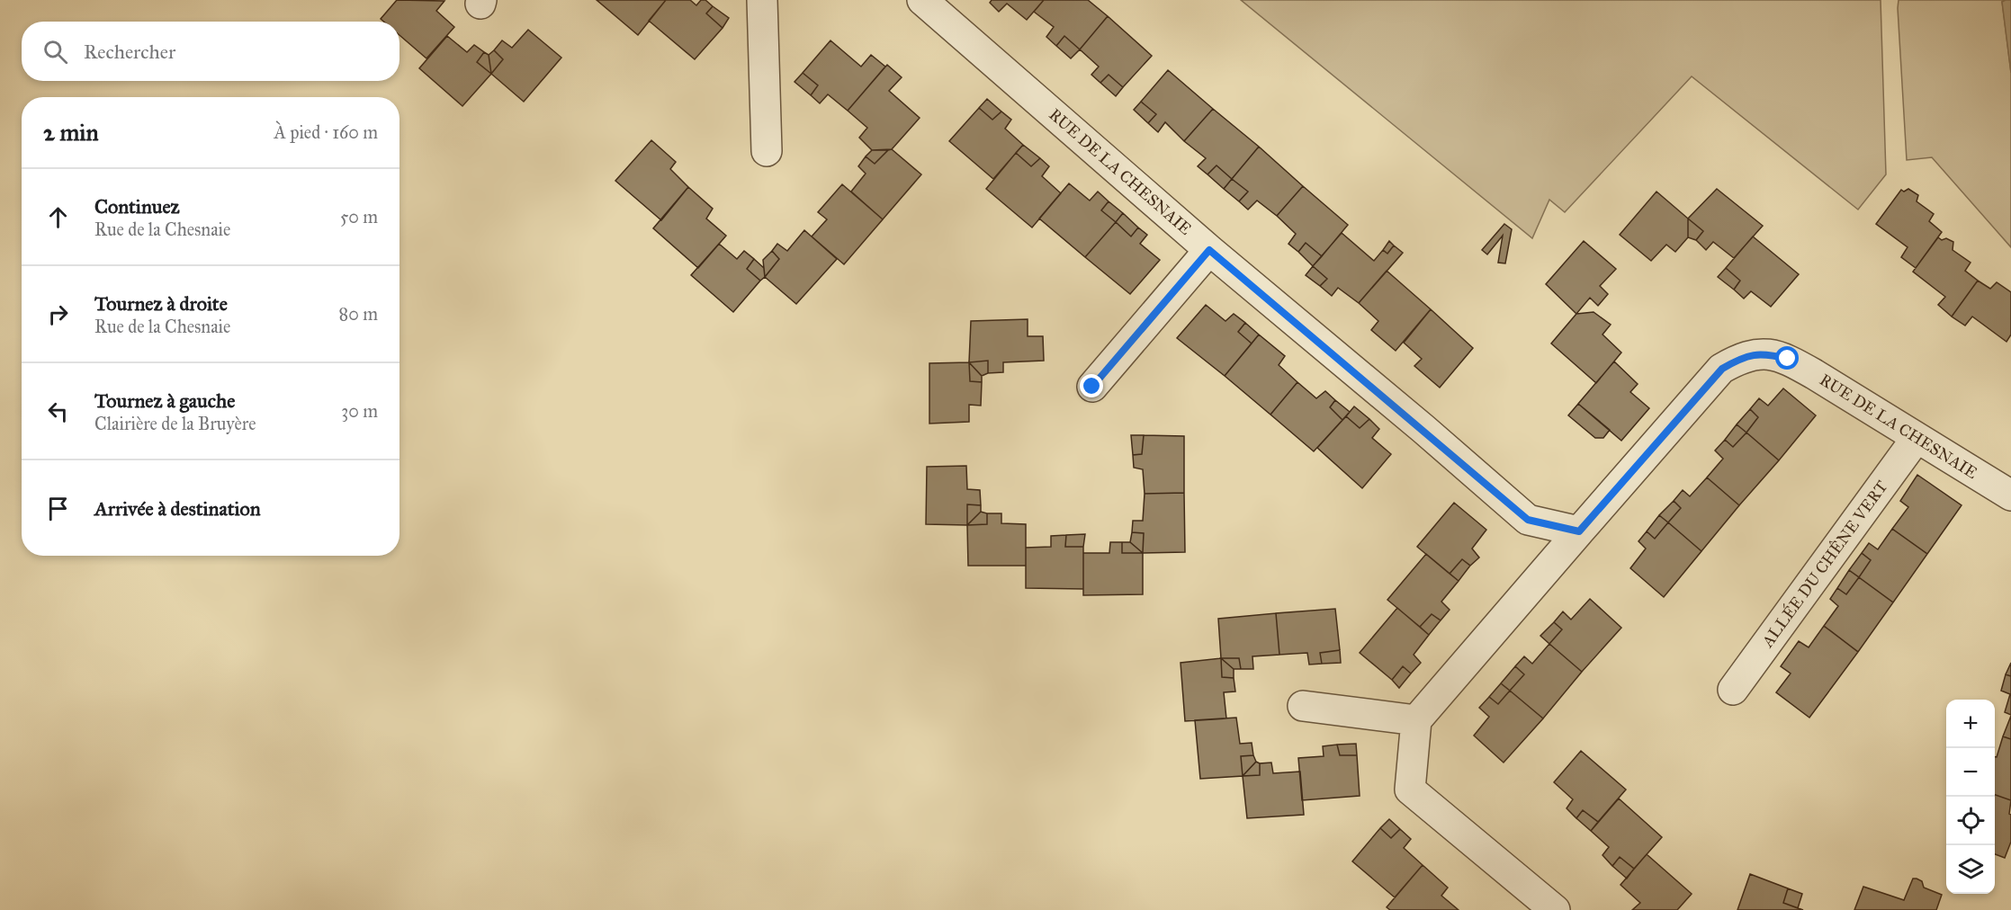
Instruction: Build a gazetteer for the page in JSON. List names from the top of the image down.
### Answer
{
  "streets": {
    "street": ["RUE DE LA CHESNAIE", "ALLÉE DU CHÊNE VERT"]
  },
  "crossings": [
    ["RUE DE LA CHESNAIE", "ALLÉE DU CHÊNE VERT"]
  ],
  "page": {
    "search": "Rechercher",
    "heading": ["2 min", "À pied · 160 m"],
    "list": [
      ["Continuez", "Rue de la Chesnaie", "50 m"],
      ["Tournez à droite", "Rue de la Chesnaie", "80 m"],
      ["Tournez à gauche", "Clairière de la Bruyère", "30 m"],
      "Arrivée à destination"
    ],
    "map_buttons": ["+", "−"]
  }
}
